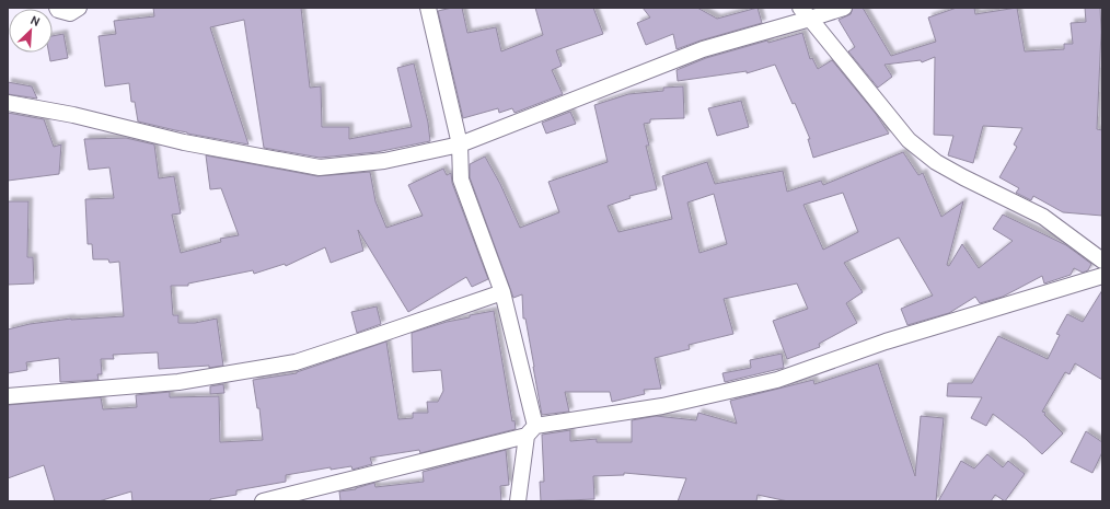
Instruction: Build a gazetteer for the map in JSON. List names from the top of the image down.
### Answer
{
  "north": "top right"
}
